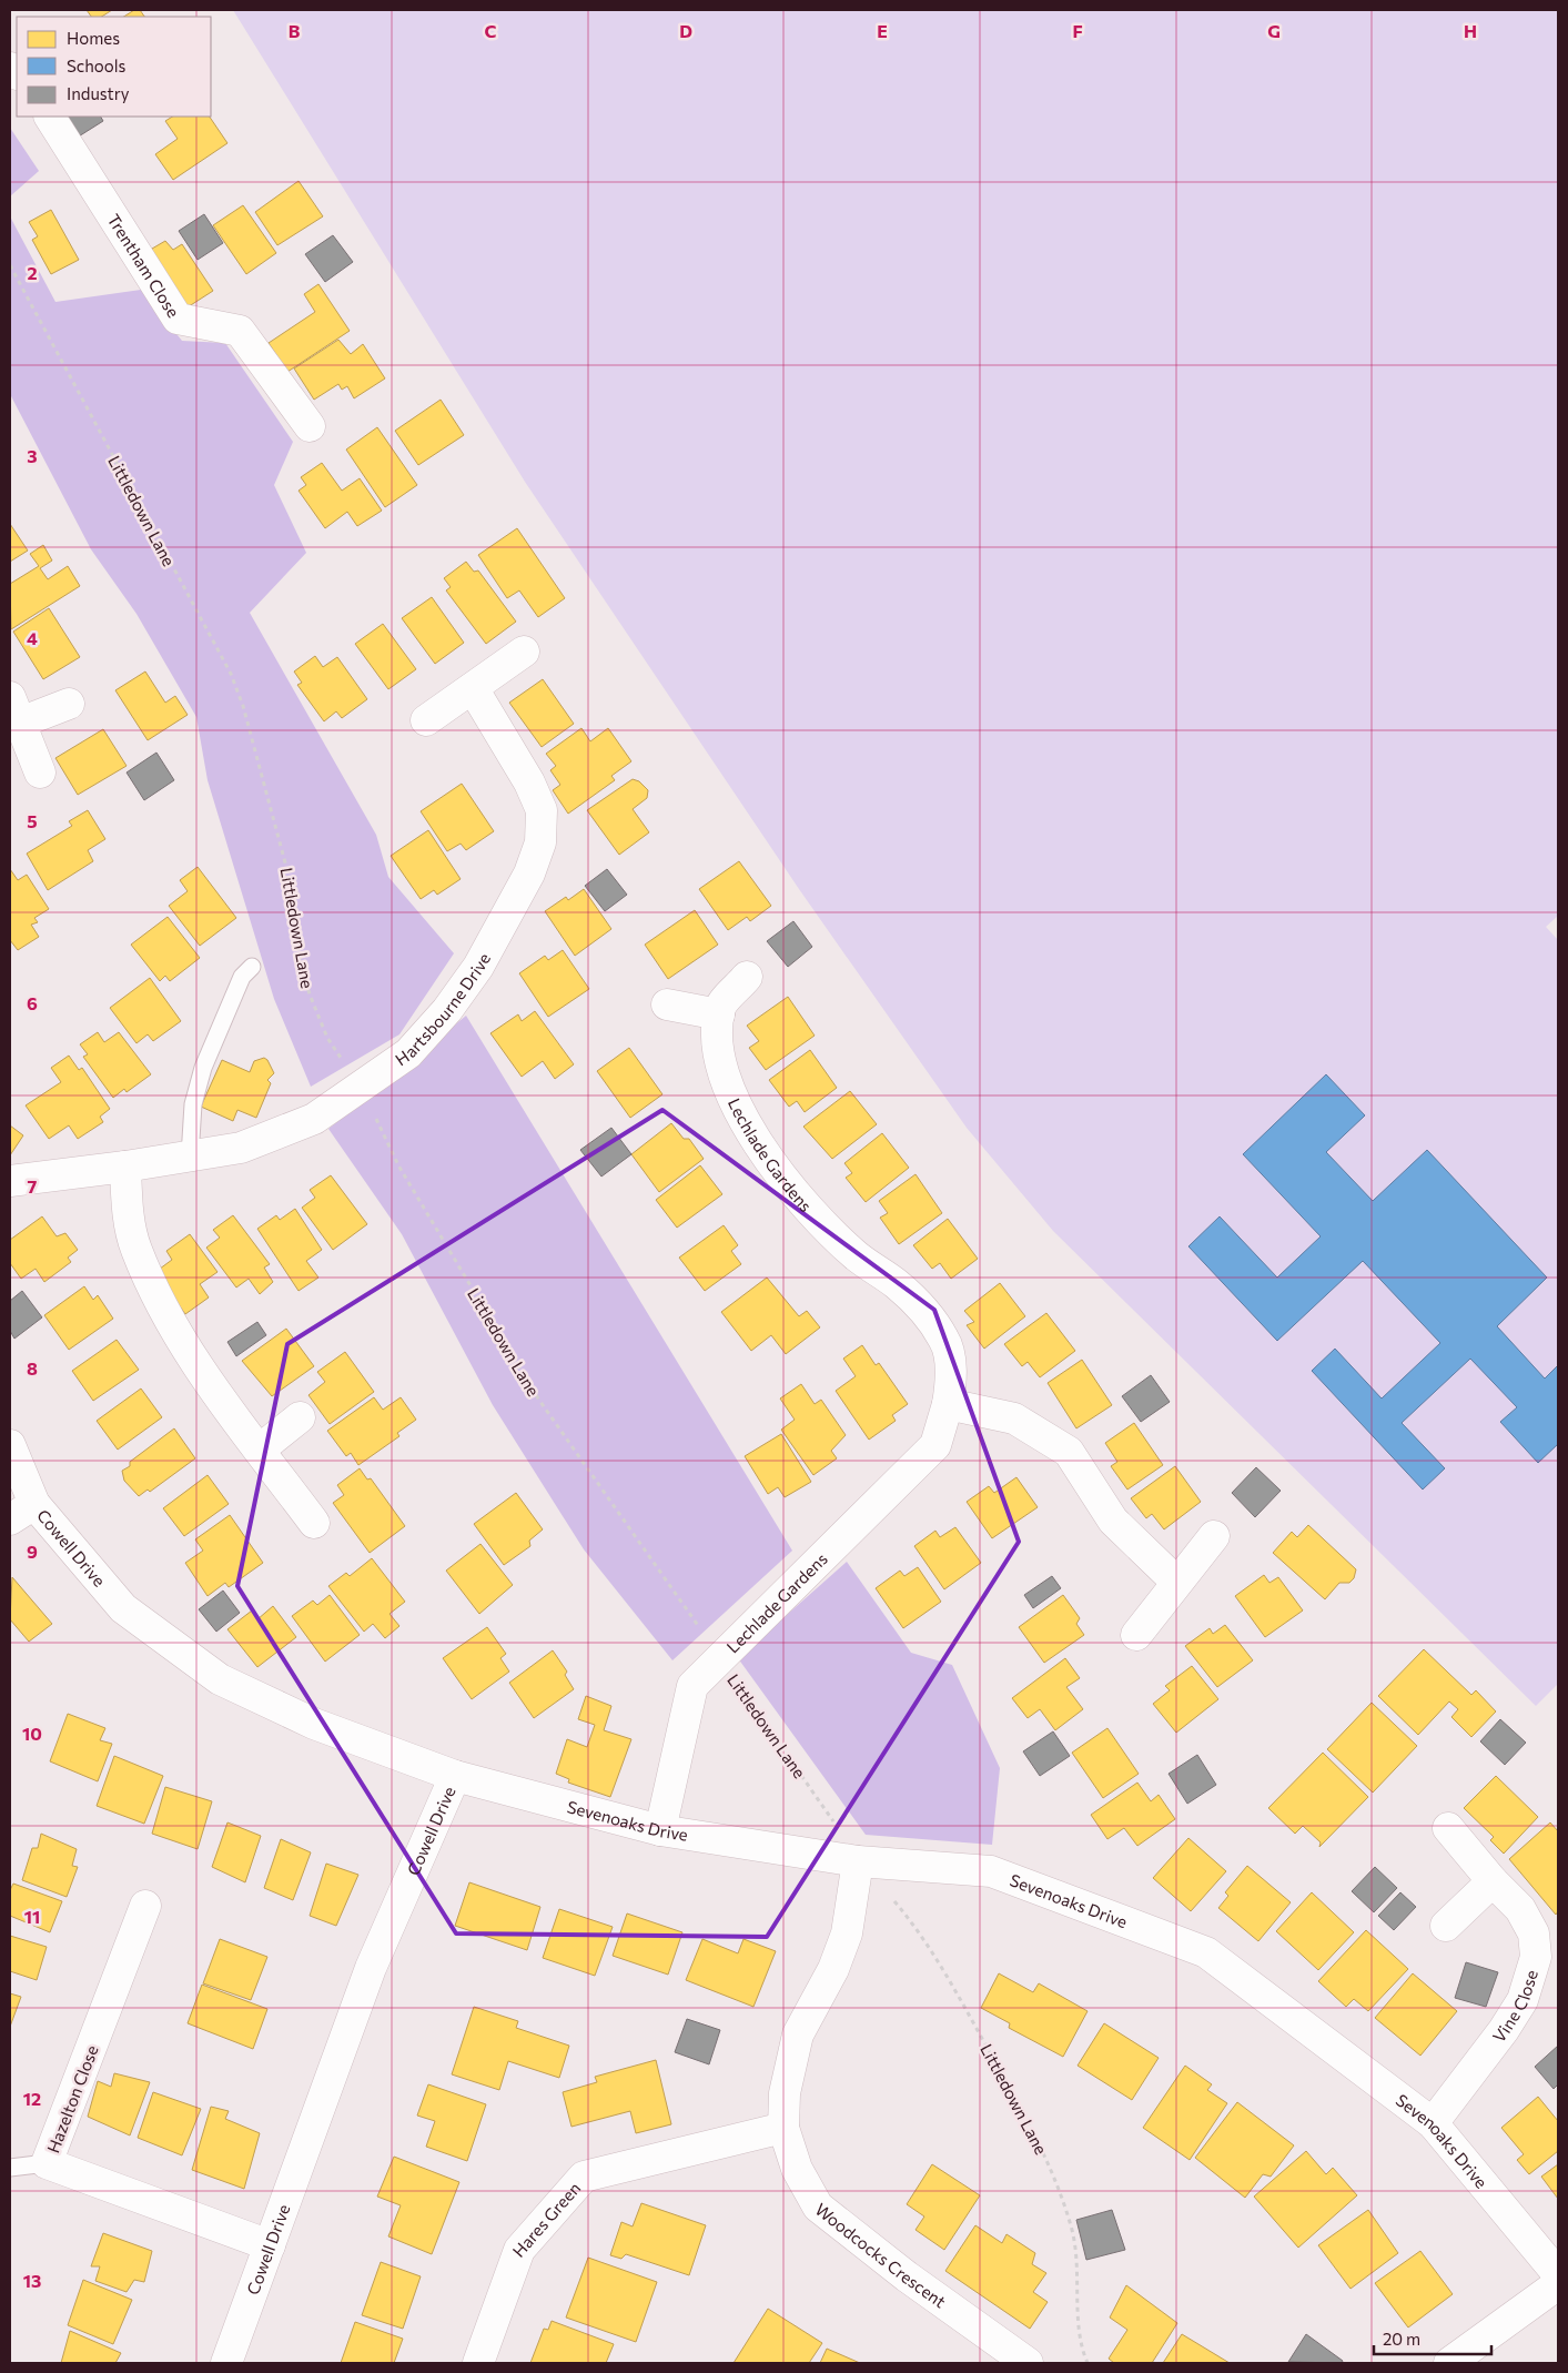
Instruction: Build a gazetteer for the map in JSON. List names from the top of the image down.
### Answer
{
  "streets": {
    "street": [
      "Trentham Close",
      "Hartsbourne Drive",
      "Lechlade Gardens",
      "Cowell Drive",
      "Sevenoaks Drive",
      "Vine Close",
      "Hazelton Close",
      "Hares Green",
      "Woodcocks Crescent"
    ],
    "path": ["Littledown Lane"]
  },
  "crossings": [
    ["Littledown Lane", "Hartsbourne Drive"],
    ["Littledown Lane", "Lechlade Gardens"],
    ["Littledown Lane", "Sevenoaks Drive"],
    ["Littledown Lane", "Woodcocks Crescent"],
    ["Lechlade Gardens", "Sevenoaks Drive"],
    ["Cowell Drive", "Sevenoaks Drive"],
    ["Cowell Drive", "Hazelton Close"],
    ["Sevenoaks Drive", "Vine Close"],
    ["Sevenoaks Drive", "Woodcocks Crescent"],
    ["Hares Green", "Woodcocks Crescent"]
  ],
  "legend": ["Homes", "Schools", "Industry"],
  "scale_bar": "20 m",
  "grid": {
    "columns": [
      "B",
      "C",
      "D",
      "E",
      "F",
      "G",
      "H"
    ],
    "rows": [
      "2",
      "3",
      "4",
      "5",
      "6",
      "7",
      "8",
      "9",
      "10",
      "11",
      "12",
      "13"
    ]
  }
}
